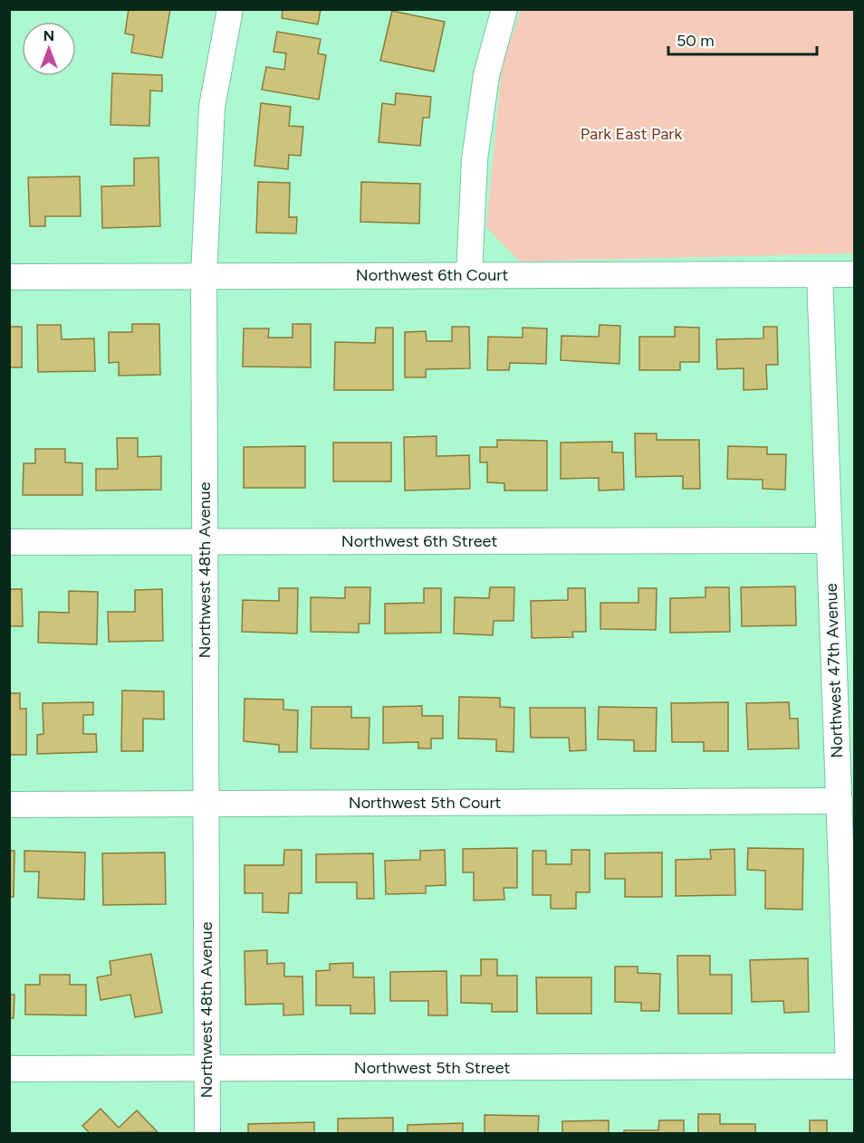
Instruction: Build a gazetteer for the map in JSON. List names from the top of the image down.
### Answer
{
  "streets": {
    "street": [
      "Northwest 6th Court",
      "Northwest 6th Street",
      "Northwest 48th Avenue",
      "Northwest 47th Avenue",
      "Northwest 5th Court",
      "Northwest 5th Street"
    ]
  },
  "crossings": [
    ["Northwest 6th Court", "Northwest 48th Avenue"],
    ["Northwest 6th Court", "Northwest 47th Avenue"],
    ["Northwest 6th Street", "Northwest 48th Avenue"],
    ["Northwest 6th Street", "Northwest 47th Avenue"],
    ["Northwest 48th Avenue", "Northwest 5th Court"],
    ["Northwest 48th Avenue", "Northwest 5th Street"],
    ["Northwest 47th Avenue", "Northwest 5th Court"],
    ["Northwest 47th Avenue", "Northwest 5th Street"]
  ],
  "parks": ["Park East Park"],
  "scale_bar": "50 m",
  "north": "top"
}
